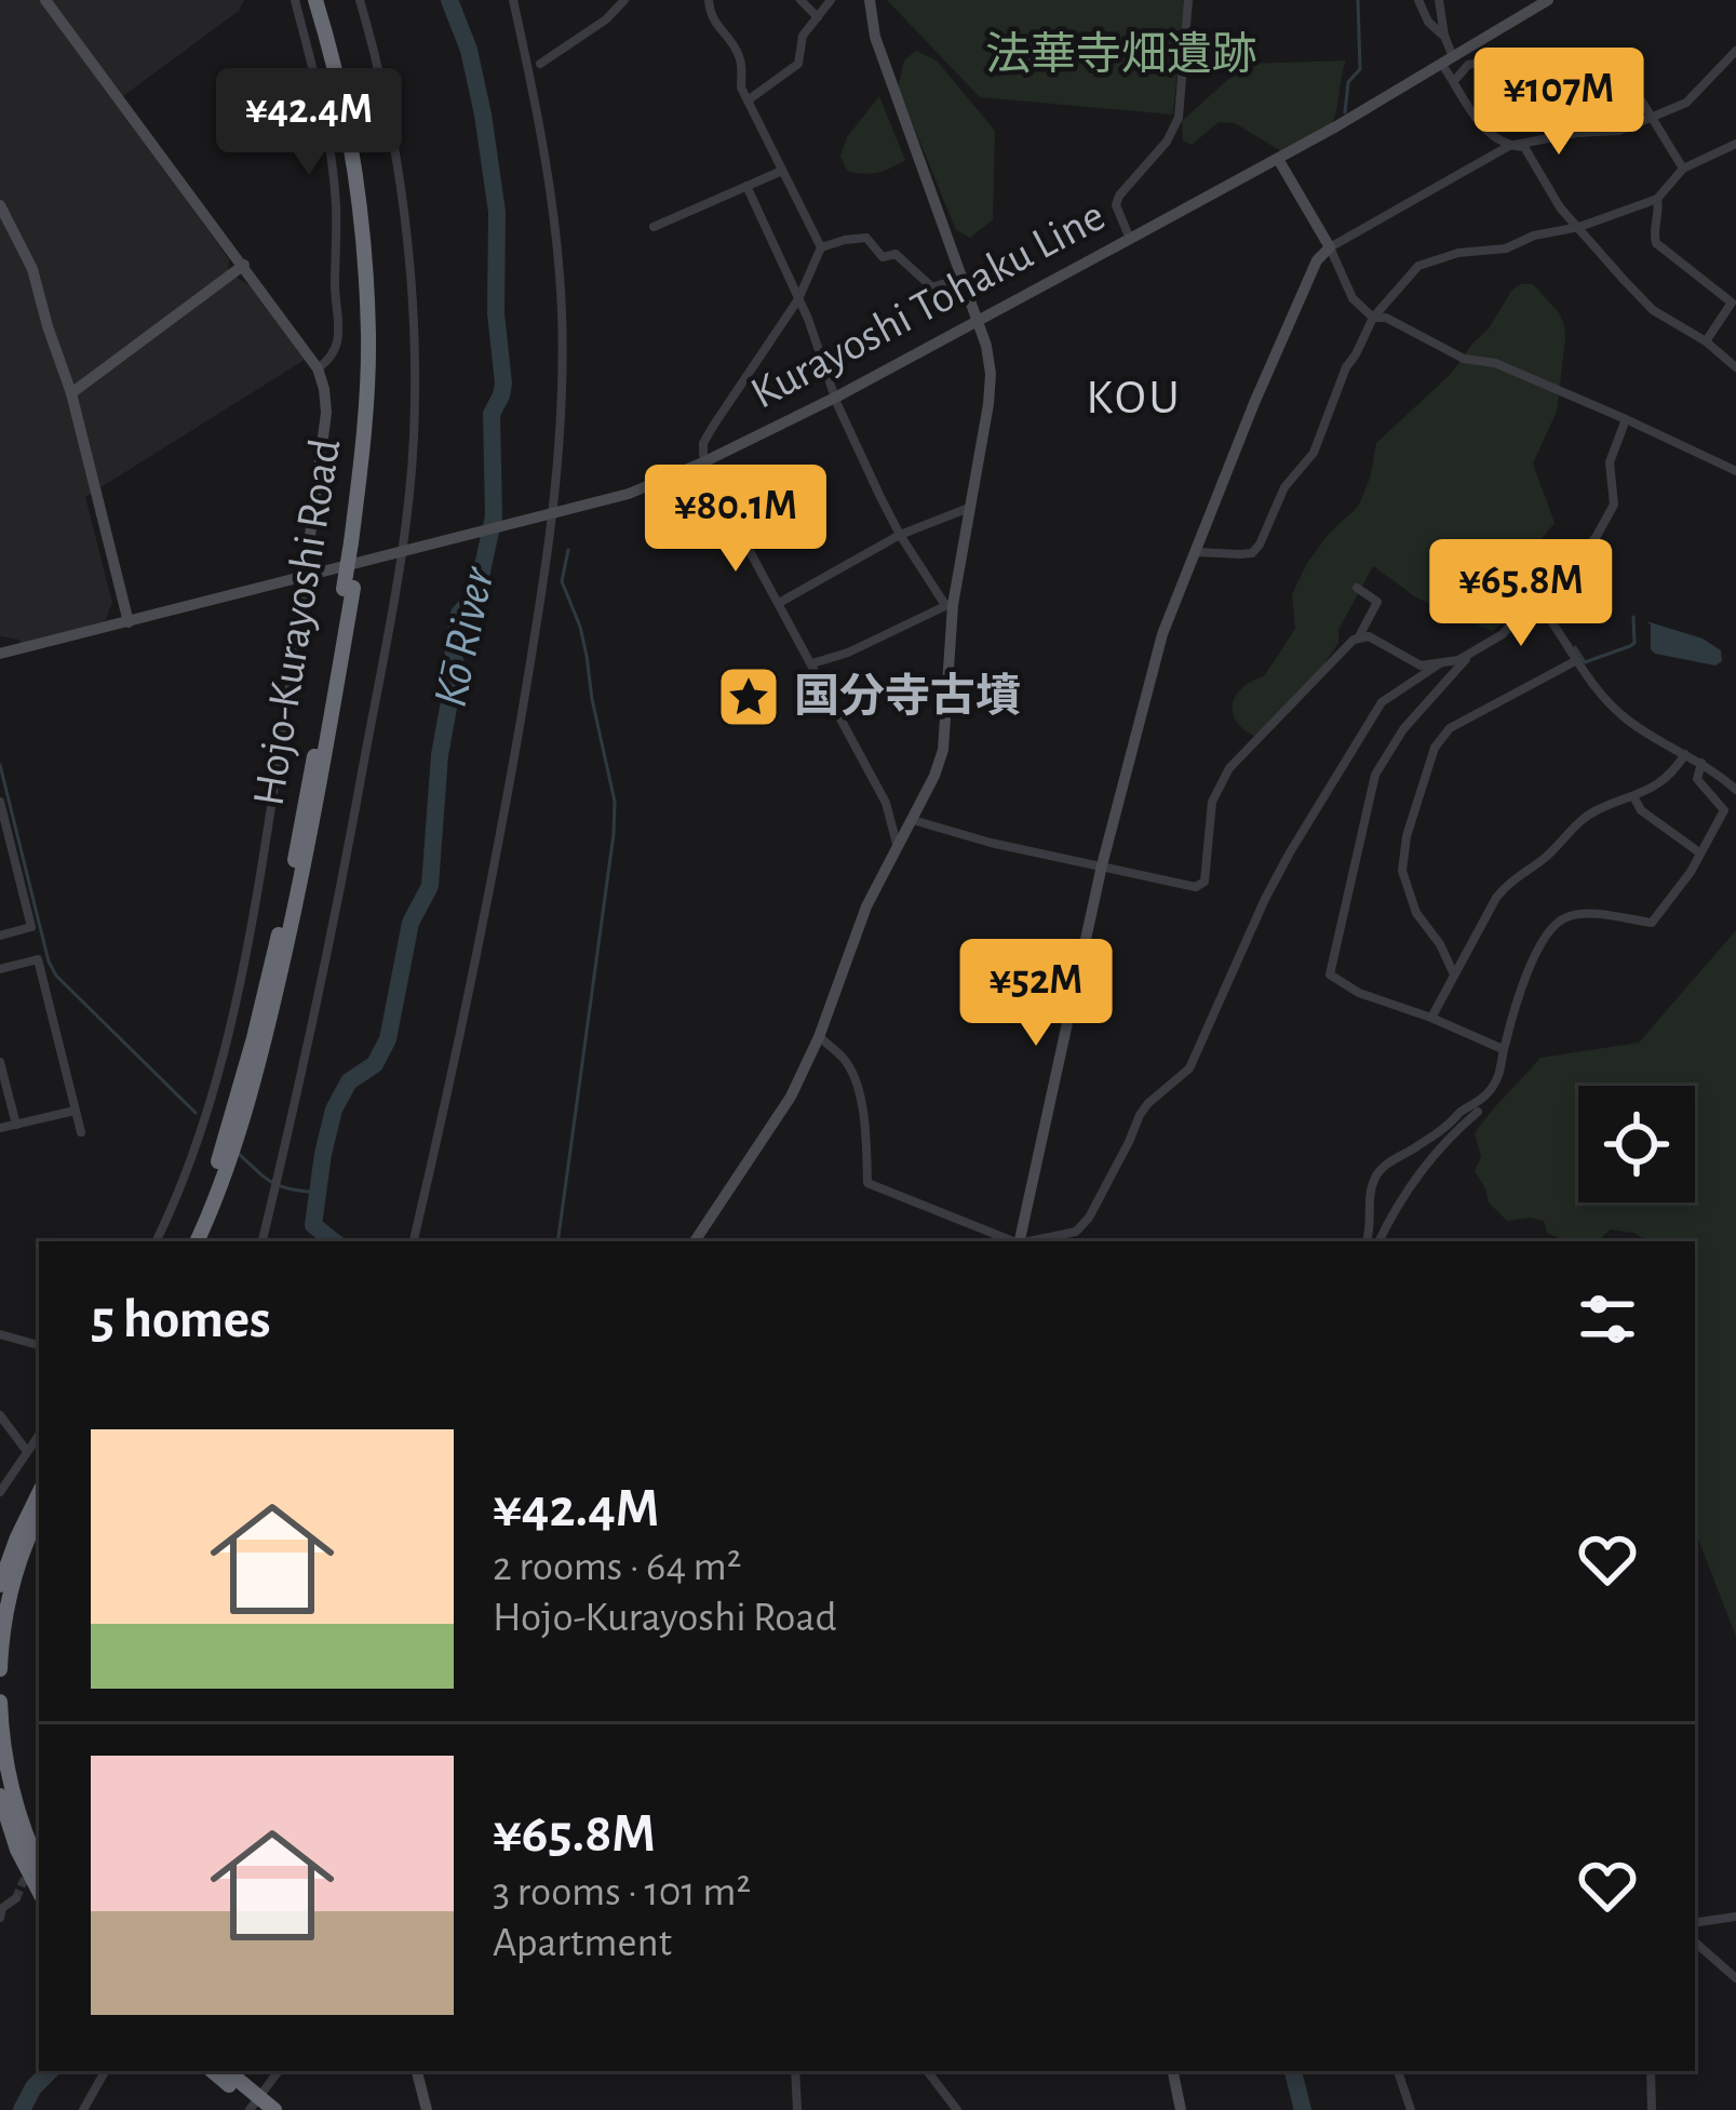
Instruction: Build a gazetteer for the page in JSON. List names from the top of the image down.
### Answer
{
  "streets": {
    "highway": ["Hojo-Kurayoshi Road"],
    "main road": ["Kurayoshi Tohaku Line"]
  },
  "districts": ["KOU"],
  "water": ["Kō River"],
  "parks": ["法華寺畑遺跡"],
  "places": {
    "place": ["国分寺古墳"]
  },
  "page": {
    "price": [
      "¥107M",
      "¥42.4M",
      "¥80.1M",
      "¥65.8M",
      "¥52M"
    ],
    "heading": "5 homes",
    "list": [
      {
        "name": "¥42.4M",
        "note": "2 rooms · 64 m² · Hojo-Kurayoshi Road"
      },
      {
        "name": "¥65.8M",
        "note": "3 rooms · 101 m² · Apartment"
      }
    ]
  }
}
